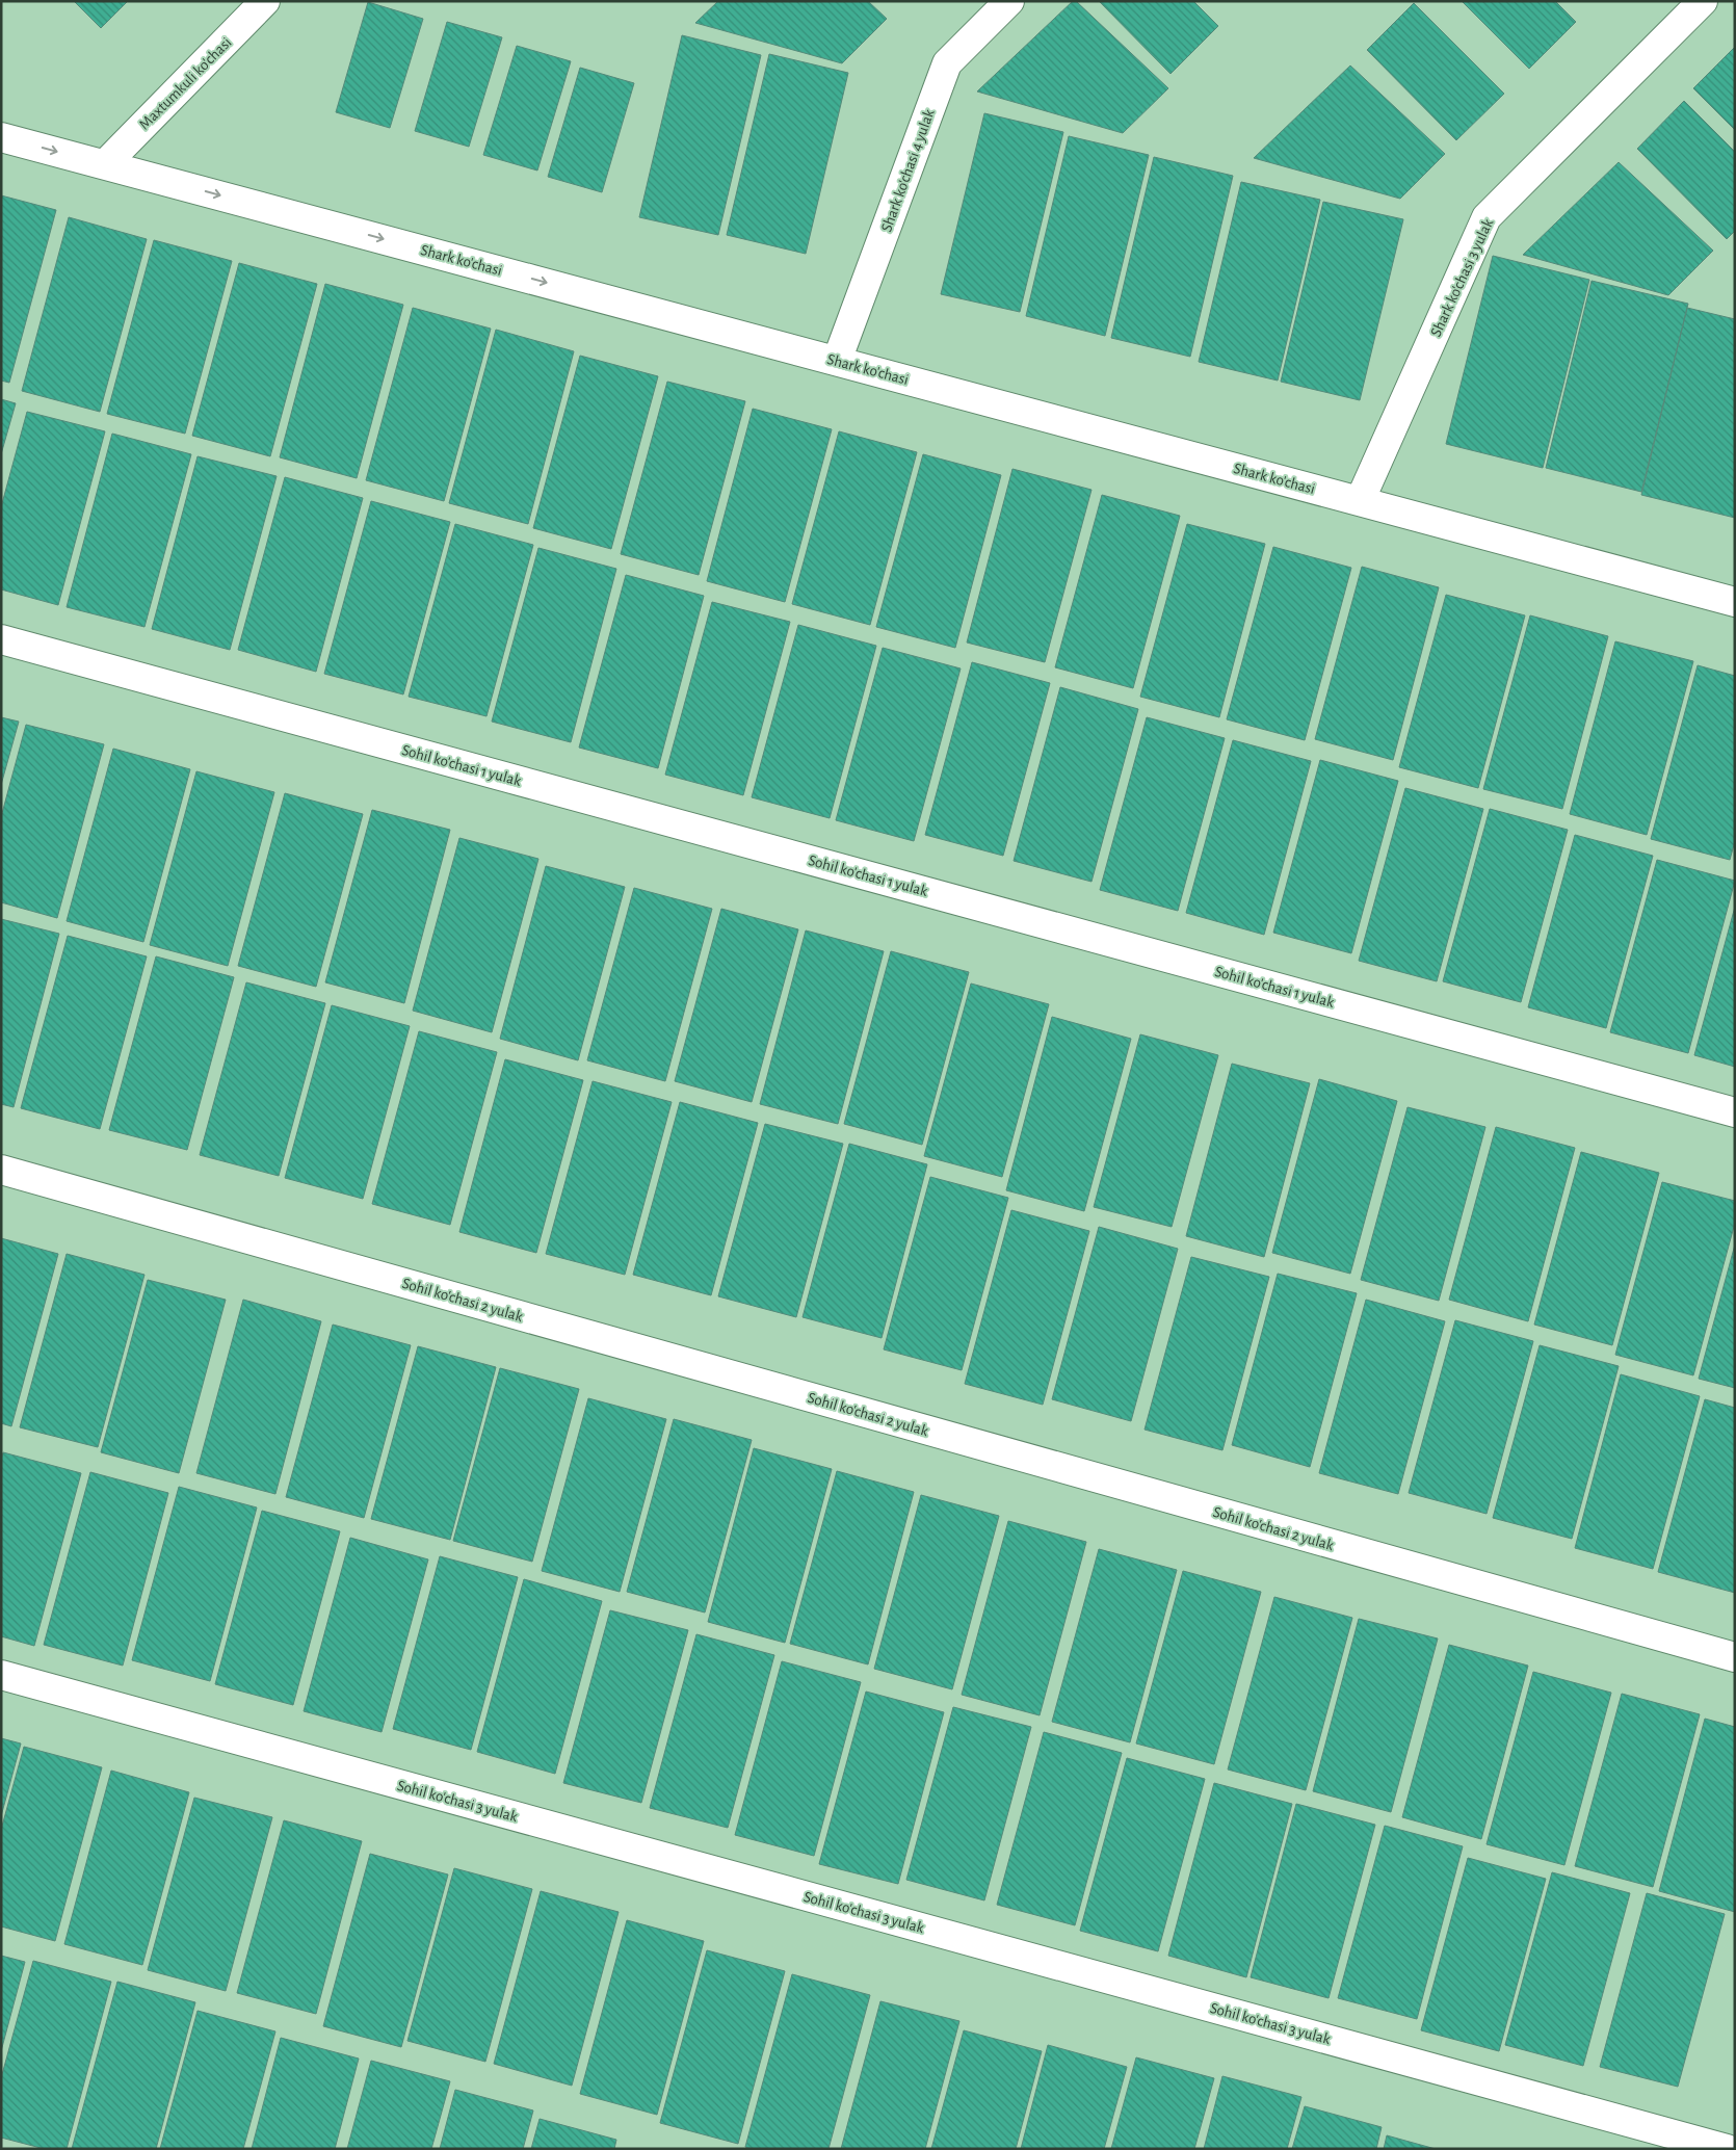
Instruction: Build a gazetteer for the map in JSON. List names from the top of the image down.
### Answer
{
  "streets": {
    "street": [
      "Mаxtumkuli ko'chasi",
      "Shark ko'chasi 4 yulak",
      "Shark ko'chasi",
      "Shark ko'chasi 3 yulak",
      "Sohil ko'chasi 1 yulak",
      "Sohil ko'chasi 2 yulak",
      "Sohil ko'chasi 3 yulak"
    ]
  },
  "crossings": [
    ["Mаxtumkuli ko'chasi", "Shark ko'chasi"],
    ["Shark ko'chasi 4 yulak", "Shark ko'chasi"],
    ["Shark ko'chasi", "Shark ko'chasi 3 yulak"]
  ],
  "one_way": ["Shark ko'chasi"]
}
